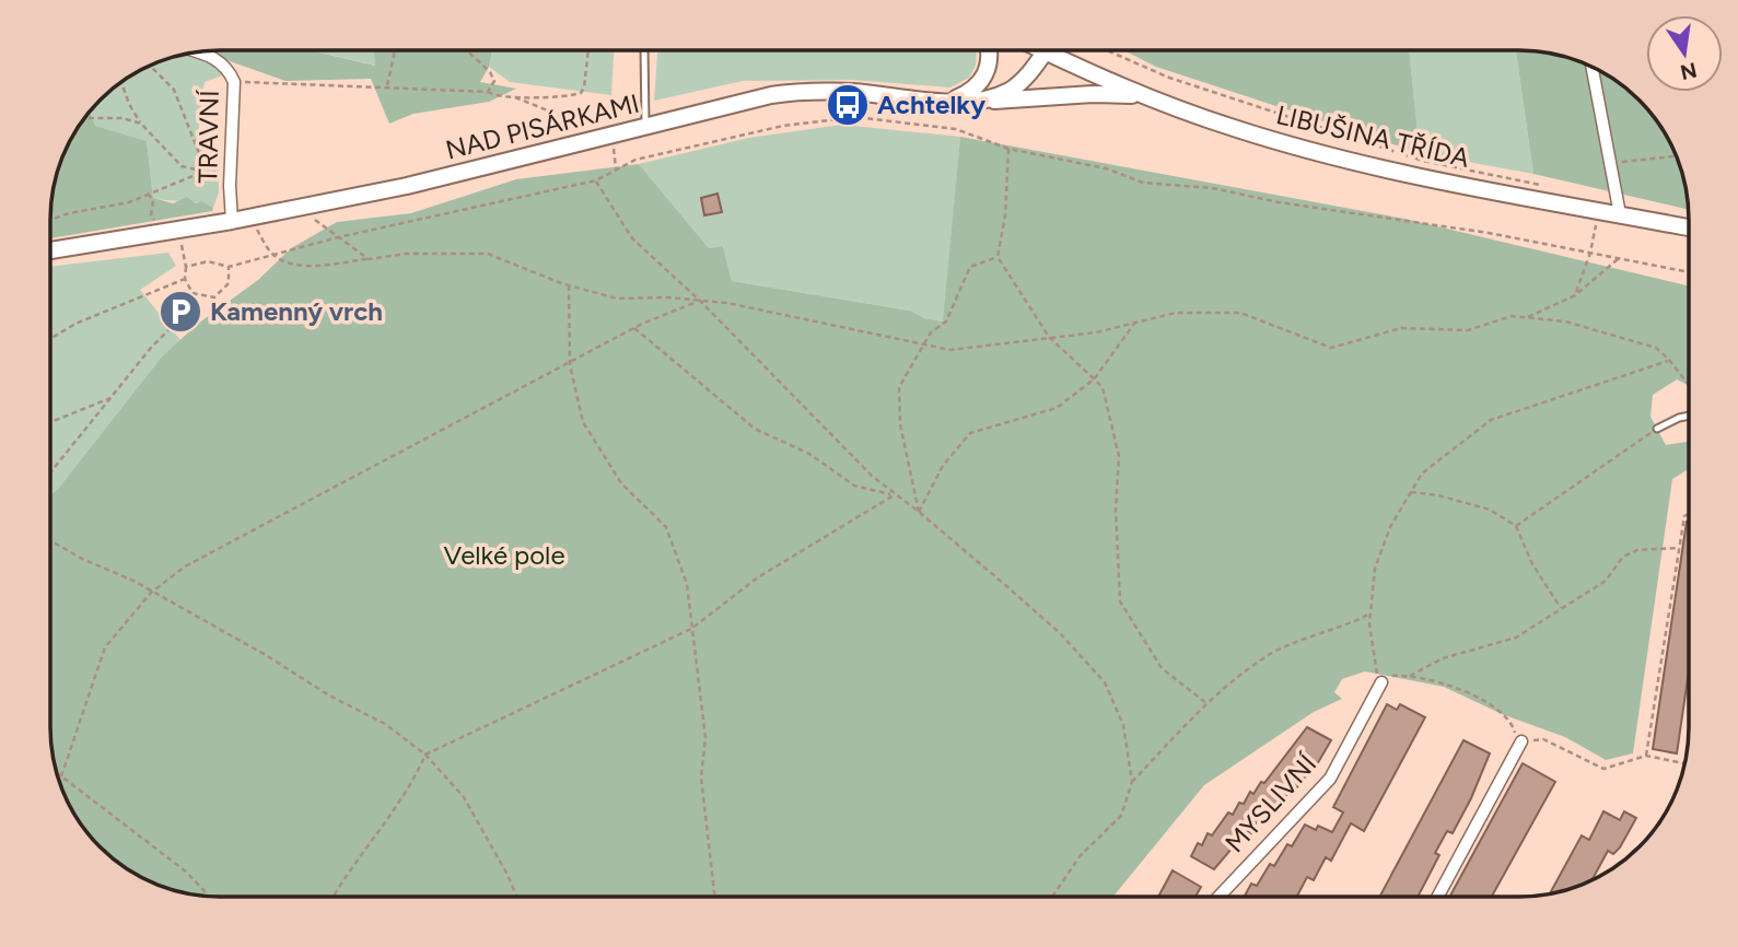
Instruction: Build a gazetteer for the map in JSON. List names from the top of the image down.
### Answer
{
  "streets": {
    "street": [
      "NAD PISÁRKAMI",
      "TRAVNÍ",
      "LIBUŠINA TŘÍDA",
      "MYSLIVNÍ"
    ]
  },
  "crossings": [
    ["NAD PISÁRKAMI", "TRAVNÍ"],
    ["NAD PISÁRKAMI", "LIBUŠINA TŘÍDA"]
  ],
  "parks": ["Velké pole"],
  "places": {
    "bus stop": ["Achtelky"],
    "parking": ["Kamenný vrch"]
  },
  "north": "bottom"
}
